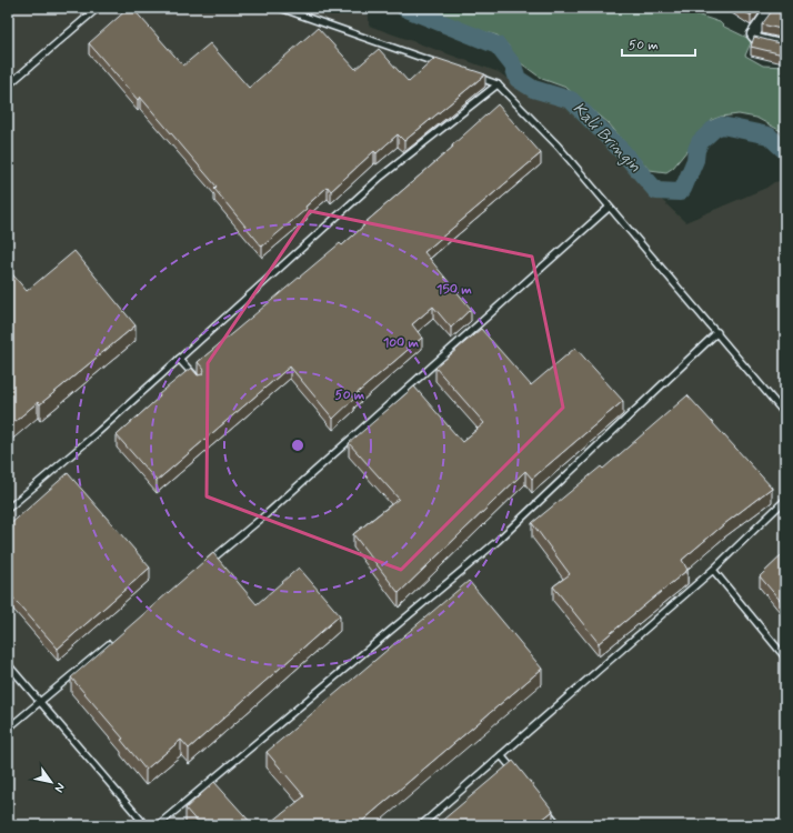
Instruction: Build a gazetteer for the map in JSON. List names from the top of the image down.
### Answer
{
  "water": ["Kali Bringin"],
  "scale_bar": "50 m",
  "north": "bottom right",
  "rings": ["150 m", "100 m", "50 m"]
}
